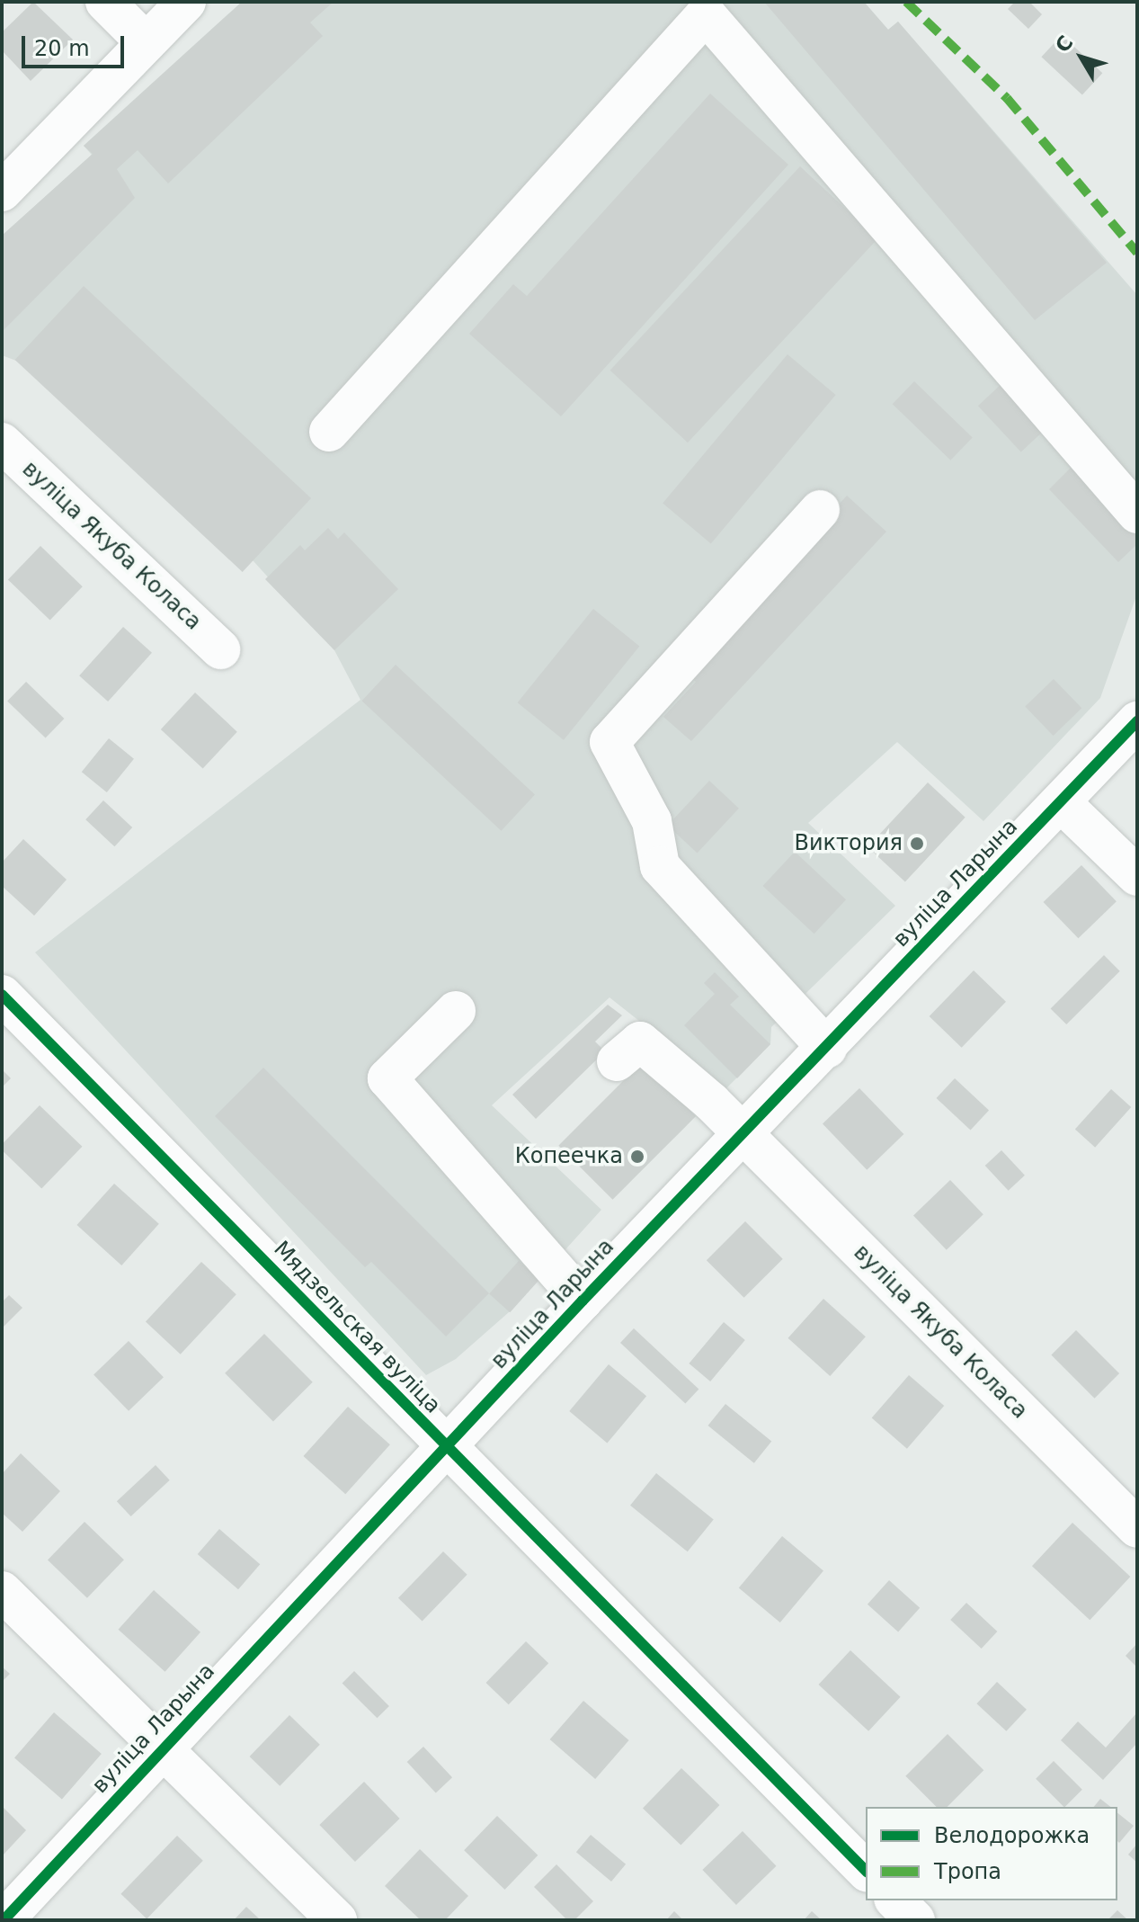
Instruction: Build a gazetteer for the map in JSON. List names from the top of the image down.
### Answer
{
  "streets": {
    "street": ["вуліца Якуба Коласа", "вуліца Ларына", "Мядзельская вуліца"]
  },
  "crossings": [
    ["вуліца Якуба Коласа", "вуліца Ларына"],
    ["вуліца Ларына", "Мядзельская вуліца"]
  ],
  "places": ["Виктория", "Копеечка"],
  "legend": ["Велодорожка", "Тропа"],
  "scale_bar": "20 m",
  "north": "top left"
}
